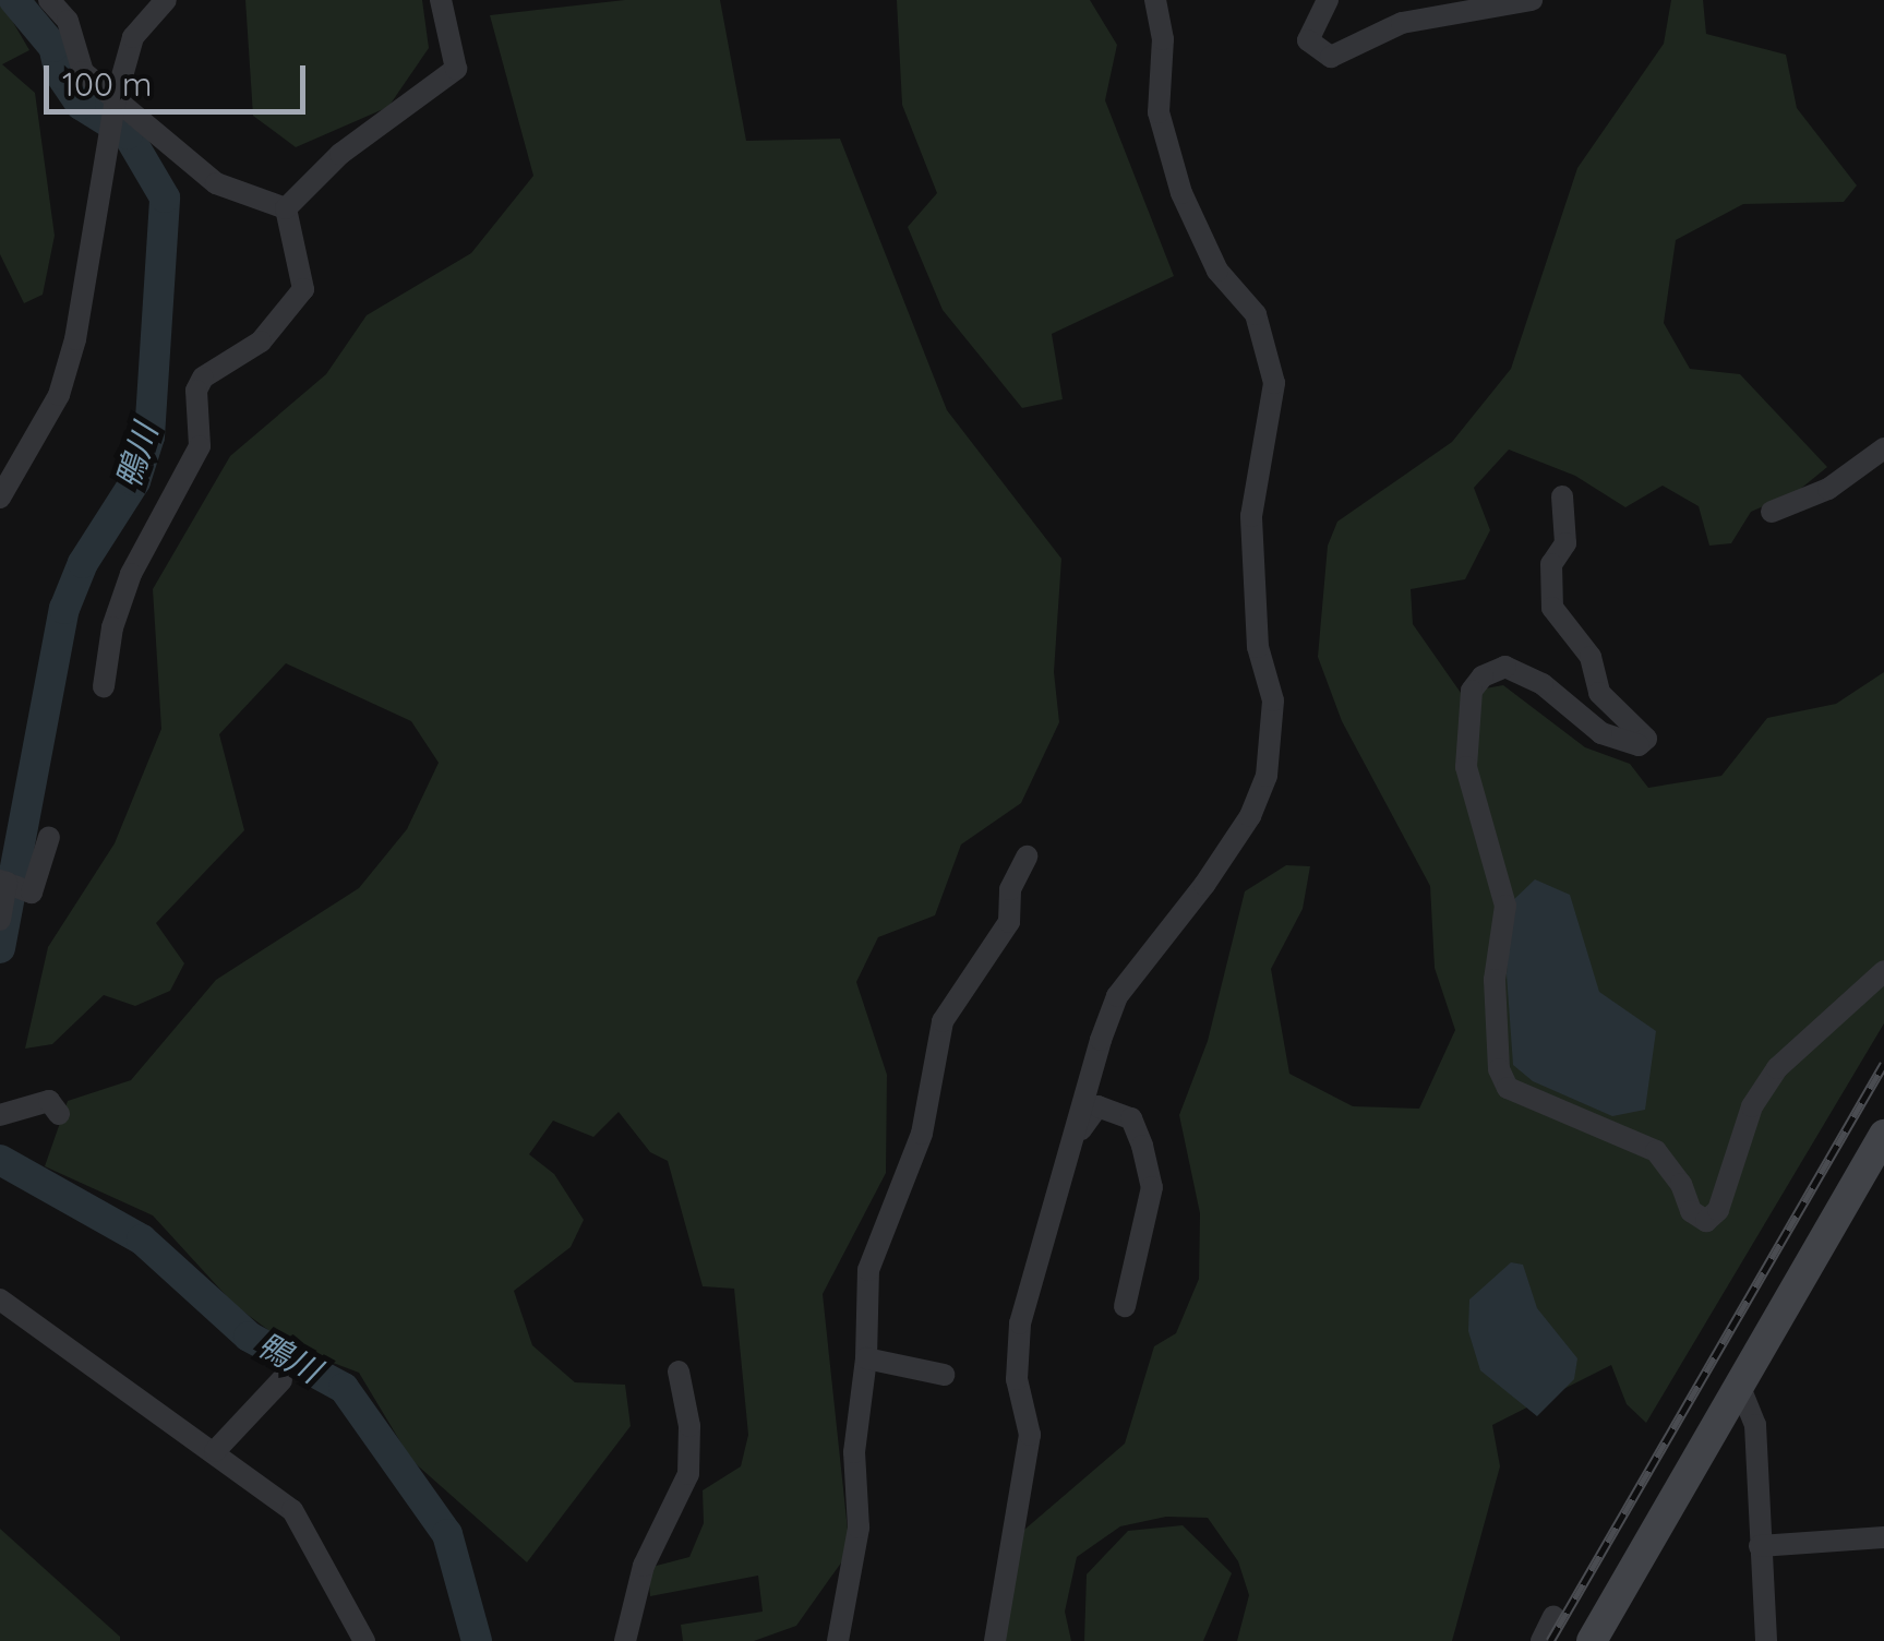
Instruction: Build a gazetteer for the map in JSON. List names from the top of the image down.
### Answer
{
  "water": ["鴨川"],
  "scale_bar": "100 m"
}
